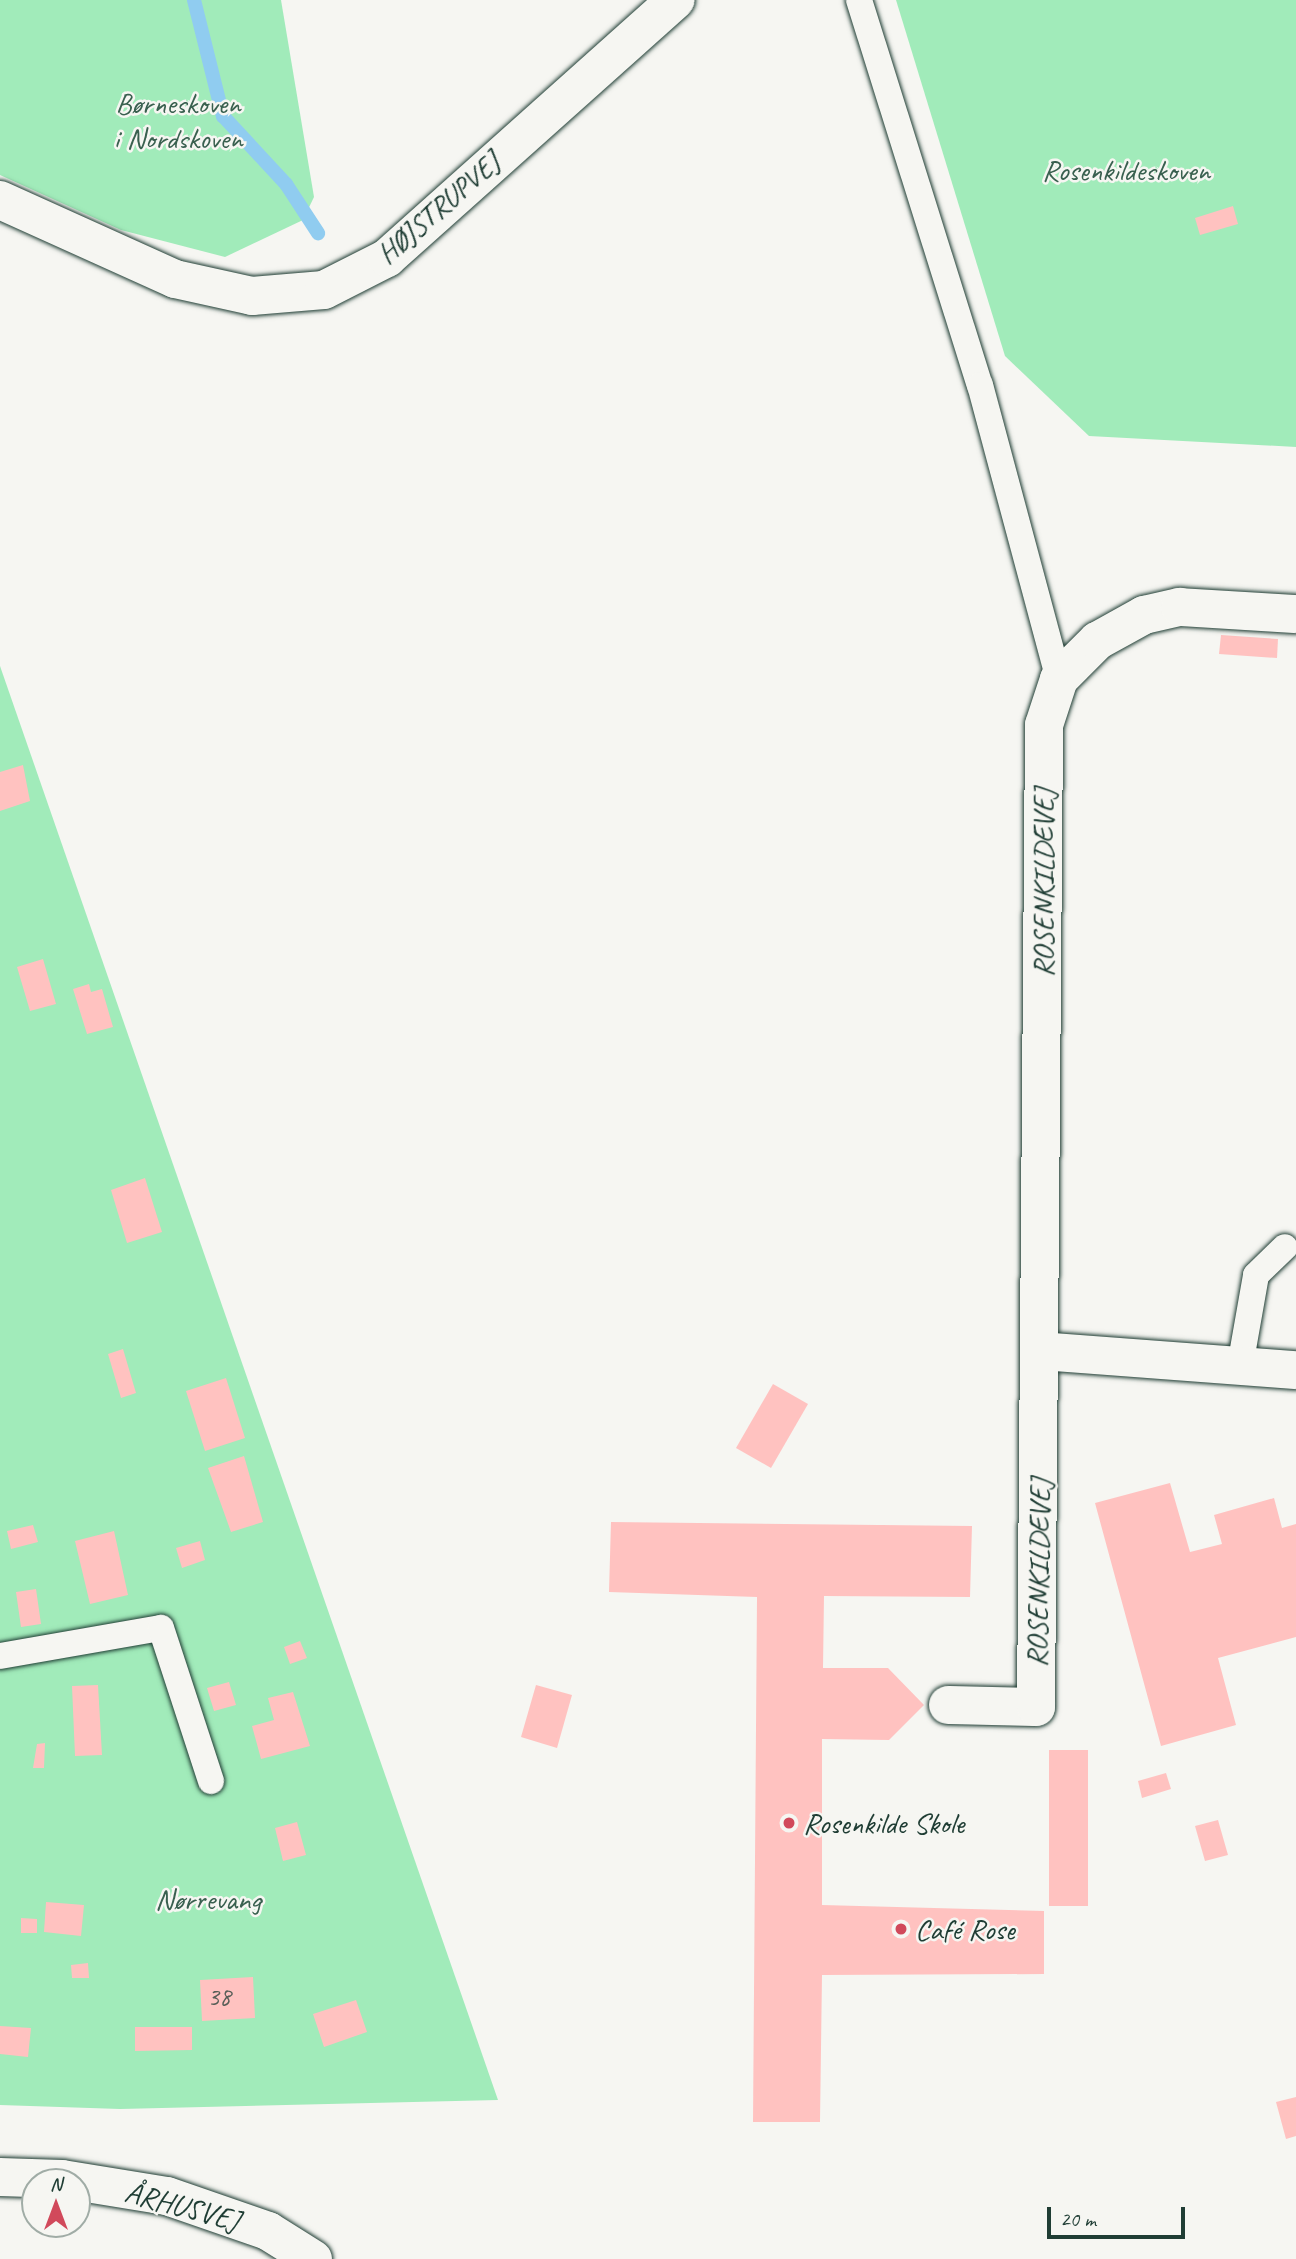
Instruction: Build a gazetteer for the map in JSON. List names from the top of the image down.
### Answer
{
  "streets": {
    "street": ["HØJSTRUPVEJ", "ROSENKILDEVEJ", "ÅRHUSVEJ"]
  },
  "parks": ["Børneskoven i Nordskoven", "Rosenkildeskoven", "Nørrevang"],
  "places": ["Rosenkilde Skole", "Café Rose"],
  "house_numbers": ["38"],
  "scale_bar": "20 m",
  "north": "top"
}
